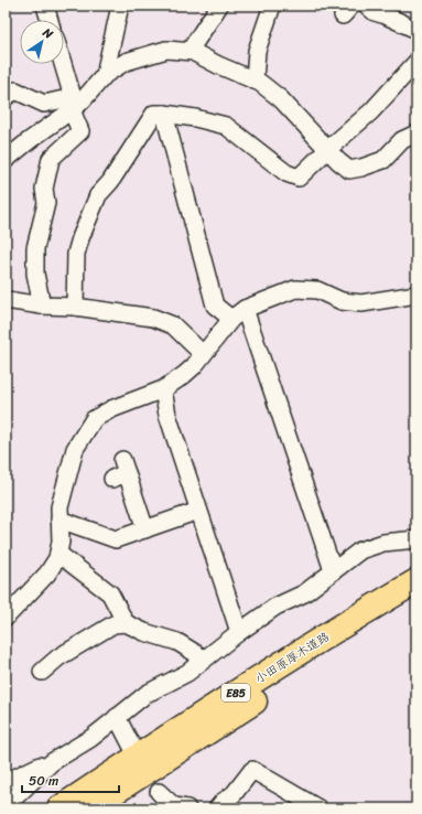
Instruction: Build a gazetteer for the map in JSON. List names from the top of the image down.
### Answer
{
  "streets": {
    "highway": ["小田原厚木道路", "E85"]
  },
  "scale_bar": "50 m",
  "north": "top right"
}
